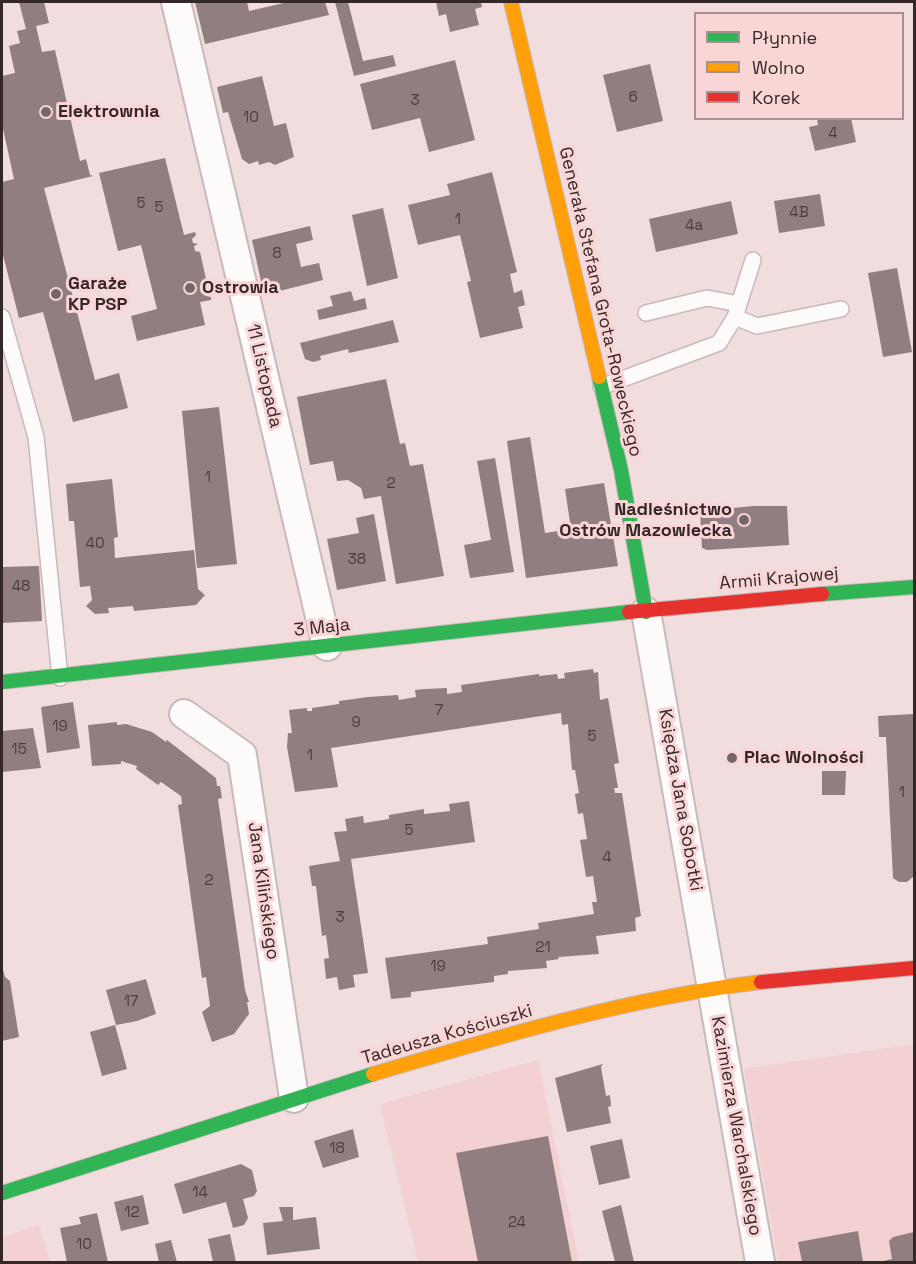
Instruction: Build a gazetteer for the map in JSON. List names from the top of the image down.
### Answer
{
  "streets": {
    "main road": [
      "Generała Stefana Grota-Roweckiego",
      "Armii Krajowej",
      "3 Maja",
      "Tadeusza Kościuszki"
    ],
    "street": [
      "11 Listopada",
      "Księdza Jana Sobotki",
      "Jana Kilińskiego",
      "Kazimierza Warchalskiego"
    ]
  },
  "crossings": [
    ["Generała Stefana Grota-Roweckiego", "Armii Krajowej"],
    ["Generała Stefana Grota-Roweckiego", "3 Maja"],
    ["Generała Stefana Grota-Roweckiego", "Księdza Jana Sobotki"],
    ["11 Listopada", "3 Maja"],
    ["Armii Krajowej", "3 Maja"],
    ["Armii Krajowej", "Księdza Jana Sobotki"],
    ["3 Maja", "Księdza Jana Sobotki"],
    ["Księdza Jana Sobotki", "Tadeusza Kościuszki"],
    ["Księdza Jana Sobotki", "Kazimierza Warchalskiego"],
    ["Jana Kilińskiego", "Tadeusza Kościuszki"],
    ["Tadeusza Kościuszki", "Kazimierza Warchalskiego"]
  ],
  "places": [
    "Elektrownia",
    "Ostrowia",
    "Garaże KP PSP",
    "Nadleśnictwo Ostrów Mazowiecka",
    "Plac Wolności"
  ],
  "house_numbers": [
    "6",
    "3",
    "10",
    "4",
    "5",
    "5",
    "4B",
    "1",
    "4a",
    "8",
    "1",
    "2",
    "40",
    "38",
    "48",
    "7",
    "9",
    "19",
    "5",
    "15",
    "1",
    "1",
    "5",
    "4",
    "2",
    "3",
    "21",
    "19",
    "17",
    "18",
    "14",
    "12",
    "24",
    "10"
  ],
  "legend": ["Płynnie", "Wolno", "Korek"]
}
